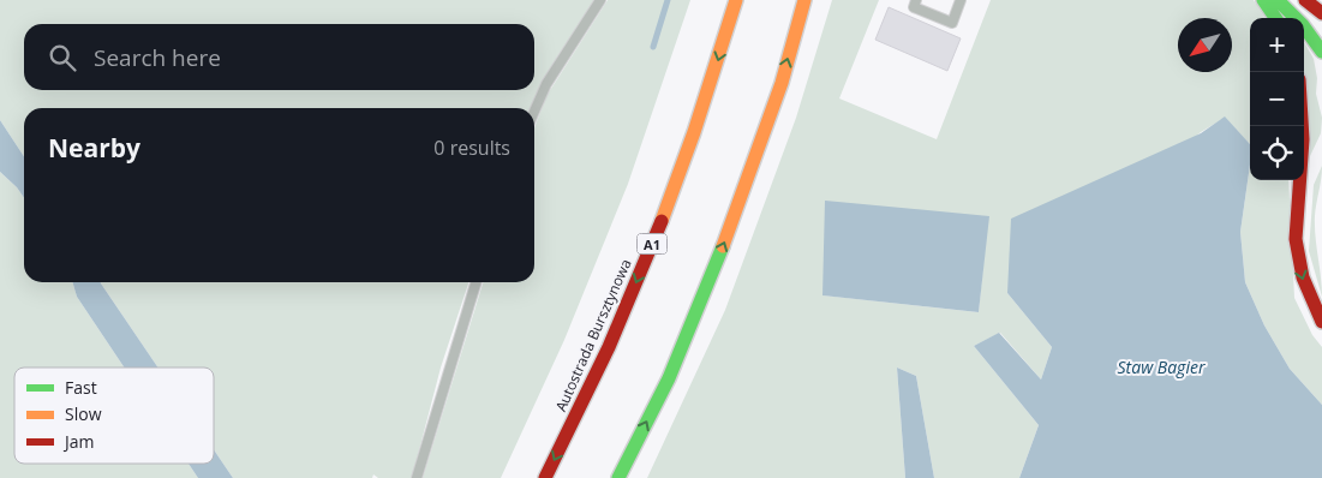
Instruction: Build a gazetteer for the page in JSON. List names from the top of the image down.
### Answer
{
  "streets": {
    "main road": ["A1", "Autostrada Bursztynowa"]
  },
  "water": ["Staw Bagier"],
  "legend": ["Fast", "Slow", "Jam"],
  "north": "bottom left",
  "page": {
    "map_buttons": ["+", "−"],
    "search": "Search here",
    "heading": ["Nearby", "0 results"]
  }
}
